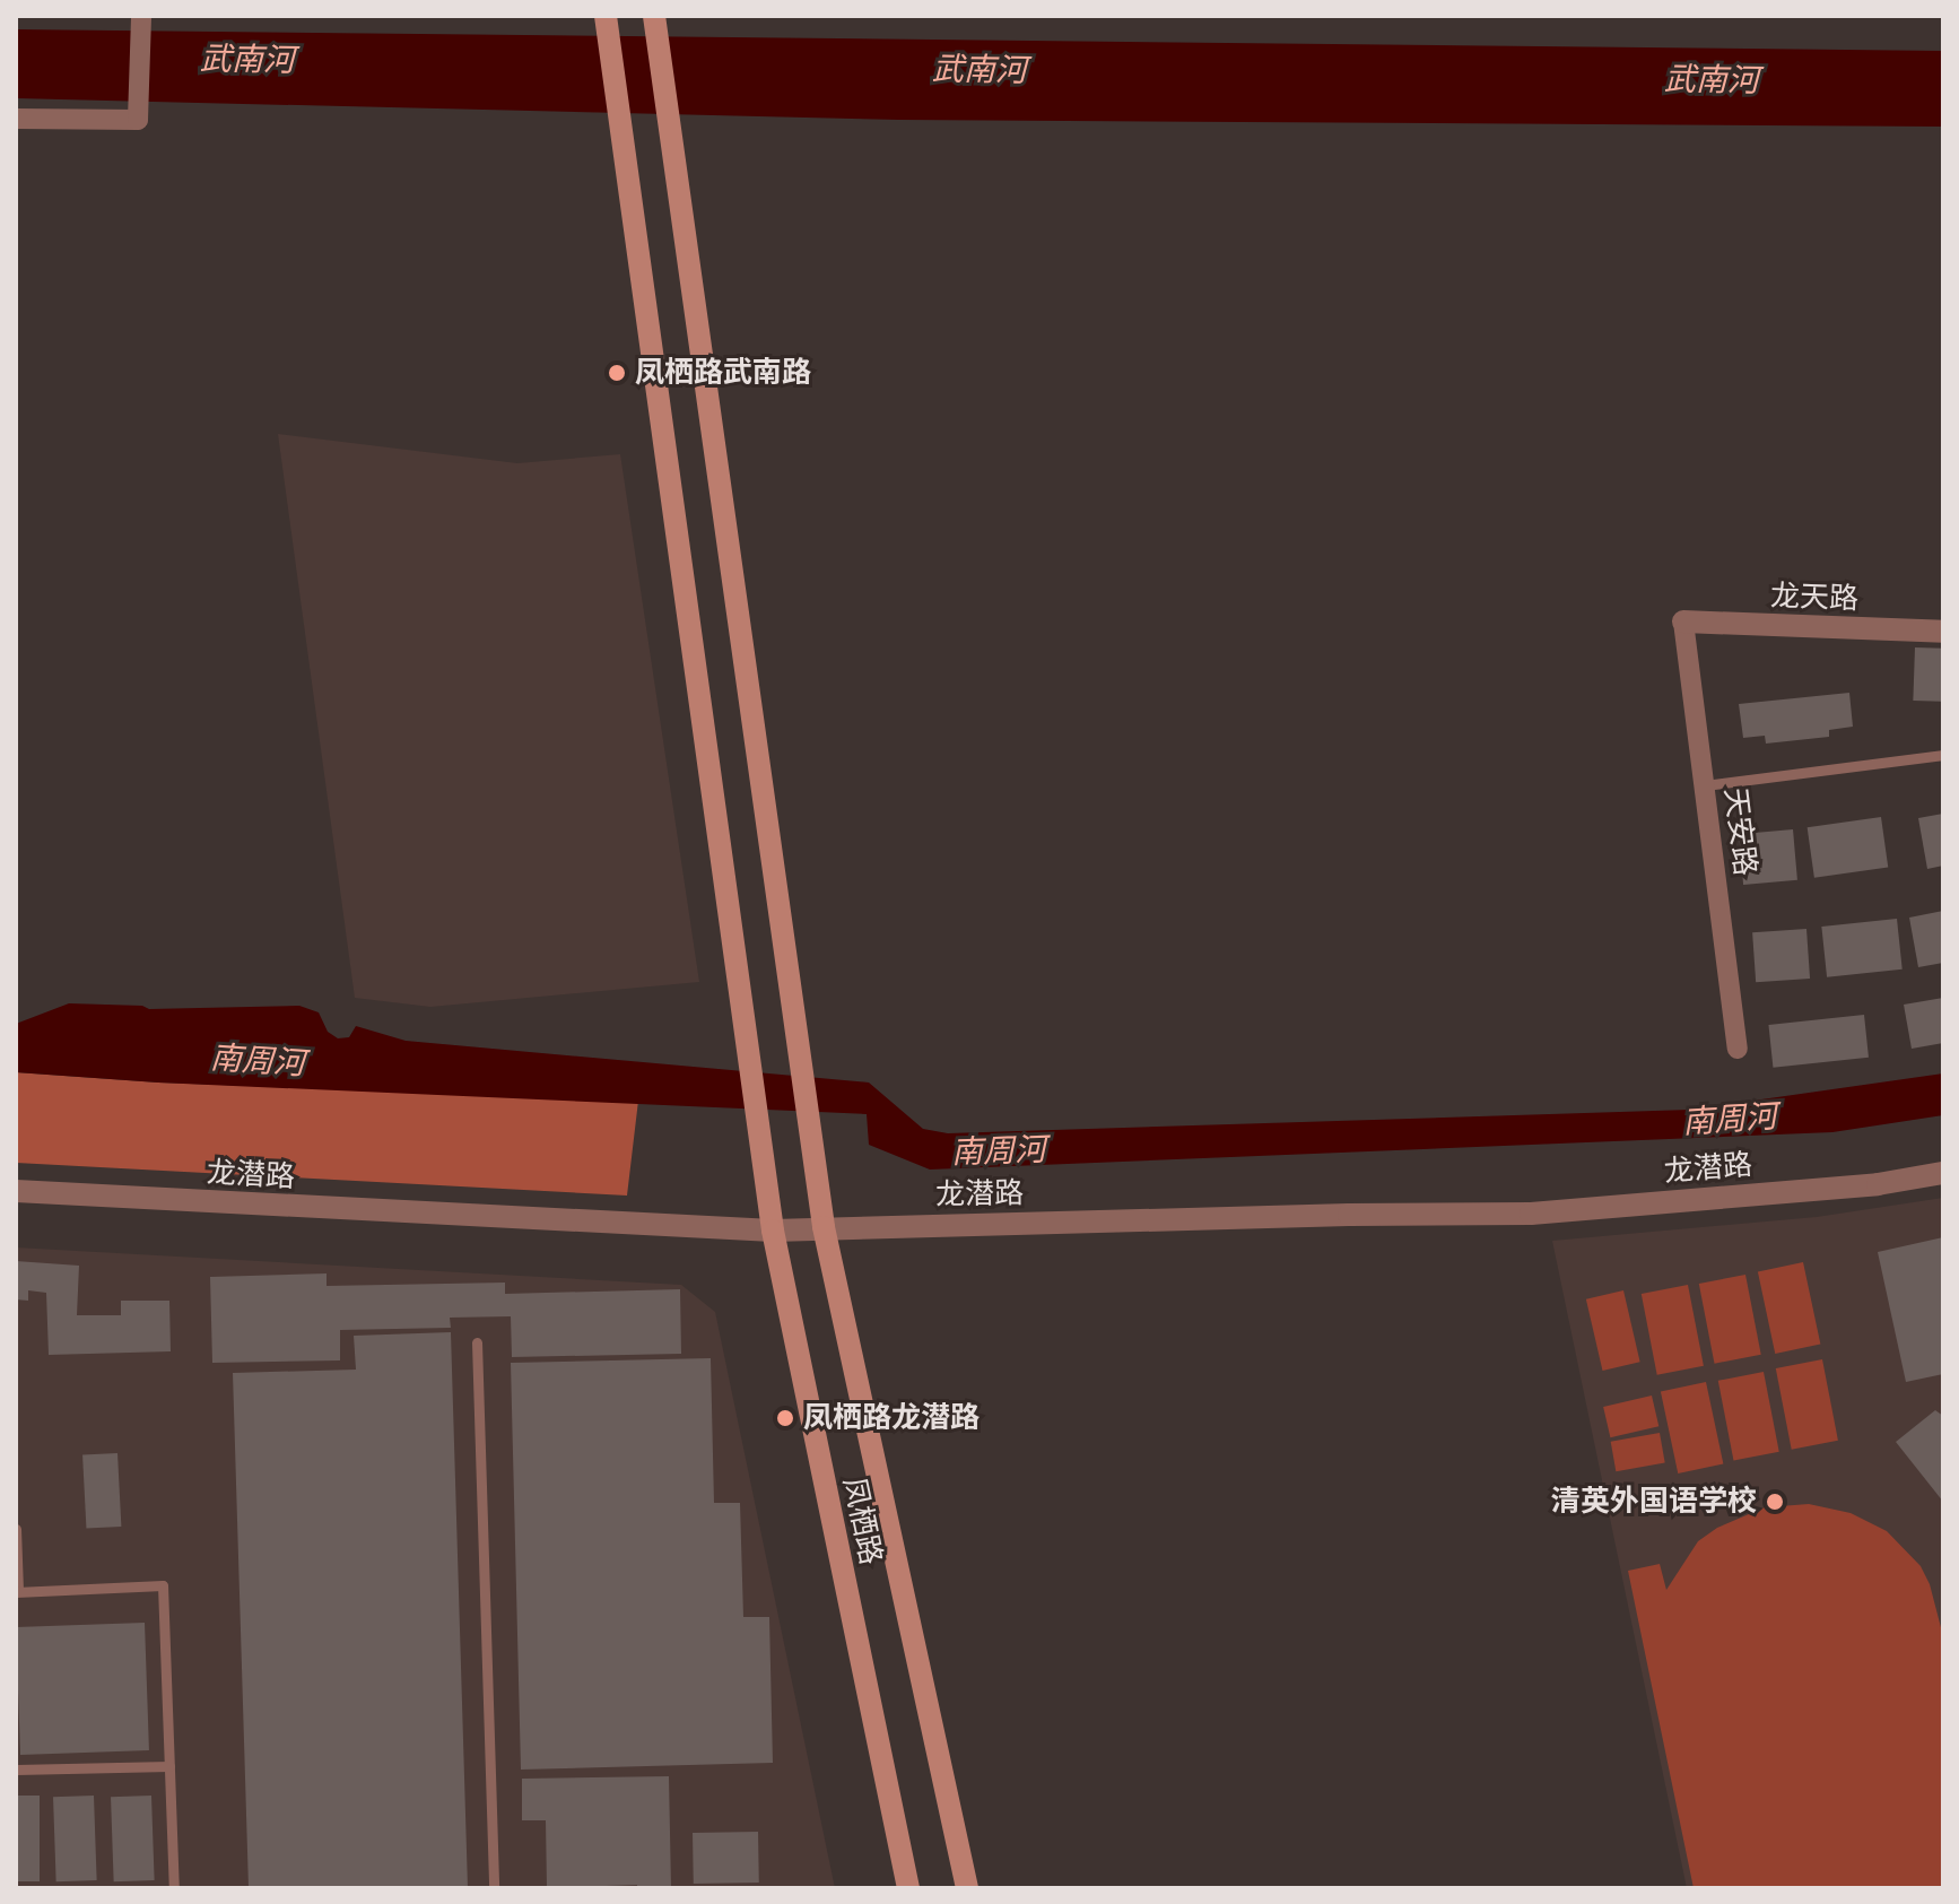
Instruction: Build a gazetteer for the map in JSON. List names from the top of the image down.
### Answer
{
  "streets": {
    "main road": ["凤栖路"],
    "street": ["龙天路", "天安路", "龙潜路"]
  },
  "crossings": [
    ["龙天路", "天安路"],
    ["龙潜路", "凤栖路"]
  ],
  "water": ["武南河", "南周河"],
  "places": ["凤栖路武南路", "凤栖路龙潜路", "清英外国语学校"]
}
